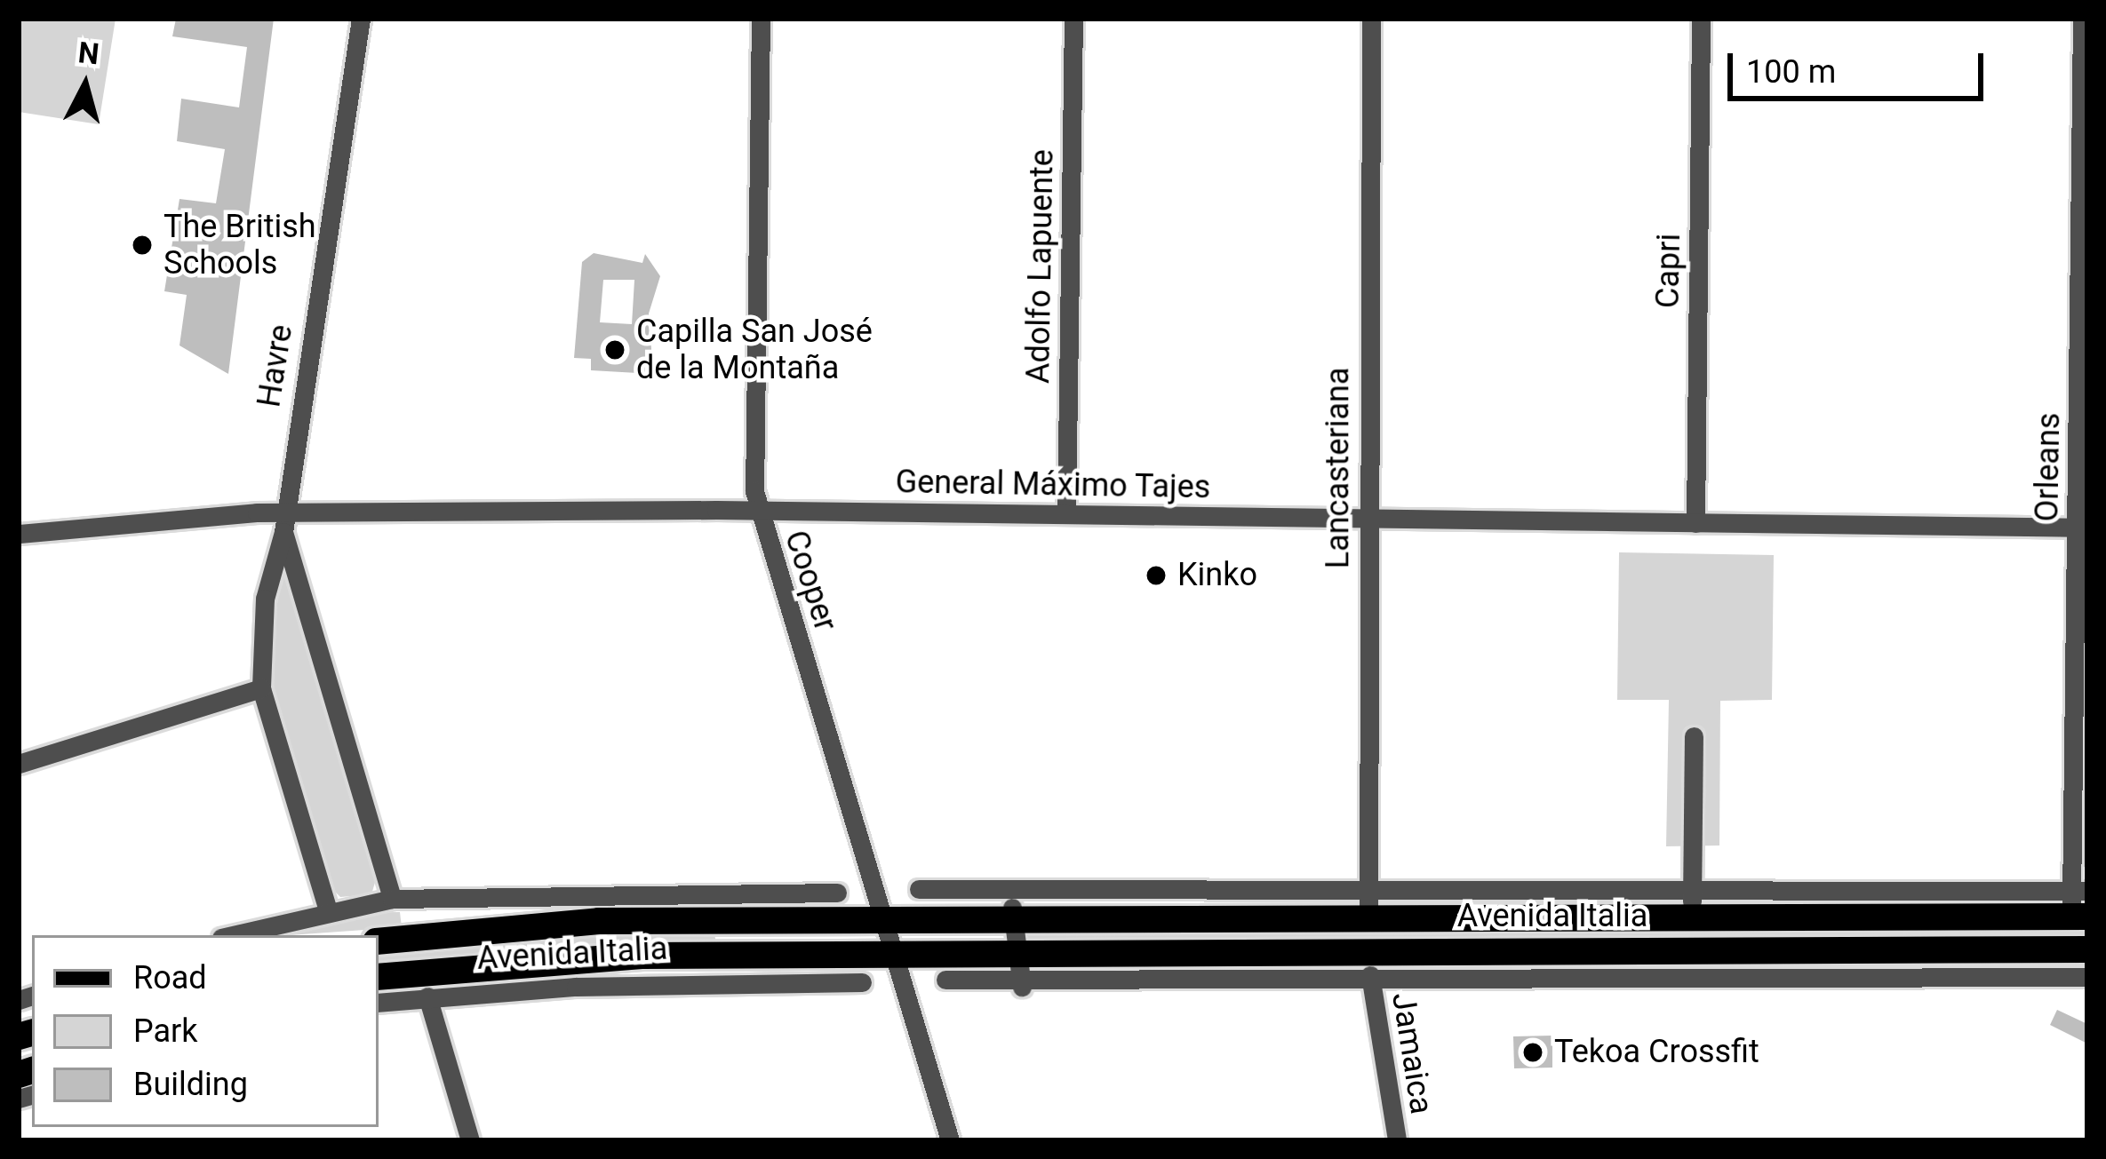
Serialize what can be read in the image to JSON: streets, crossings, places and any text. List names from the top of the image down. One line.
{"streets":{"main road":["Avenida Italia"],"street":["Adolfo Lapuente","Capri","Havre","Orleans","Lancasteriana","General Máximo Tajes","Cooper","Jamaica"]},"crossings":[["Adolfo Lapuente","General Máximo Tajes"],["Capri","General Máximo Tajes"],["Havre","General Máximo Tajes"],["Havre","Avenida Italia"],["Orleans","General Máximo Tajes"],["Orleans","Avenida Italia"],["Lancasteriana","General Máximo Tajes"],["Lancasteriana","Avenida Italia"],["General Máximo Tajes","Cooper"],["Cooper","Avenida Italia"],["Avenida Italia","Jamaica"]],"places":["The British Schools","Capilla San José de la Montaña","Kinko","Tekoa Crossfit"],"legend":["Road","Park","Building"],"scale_bar":"100 m","north":"top"}
